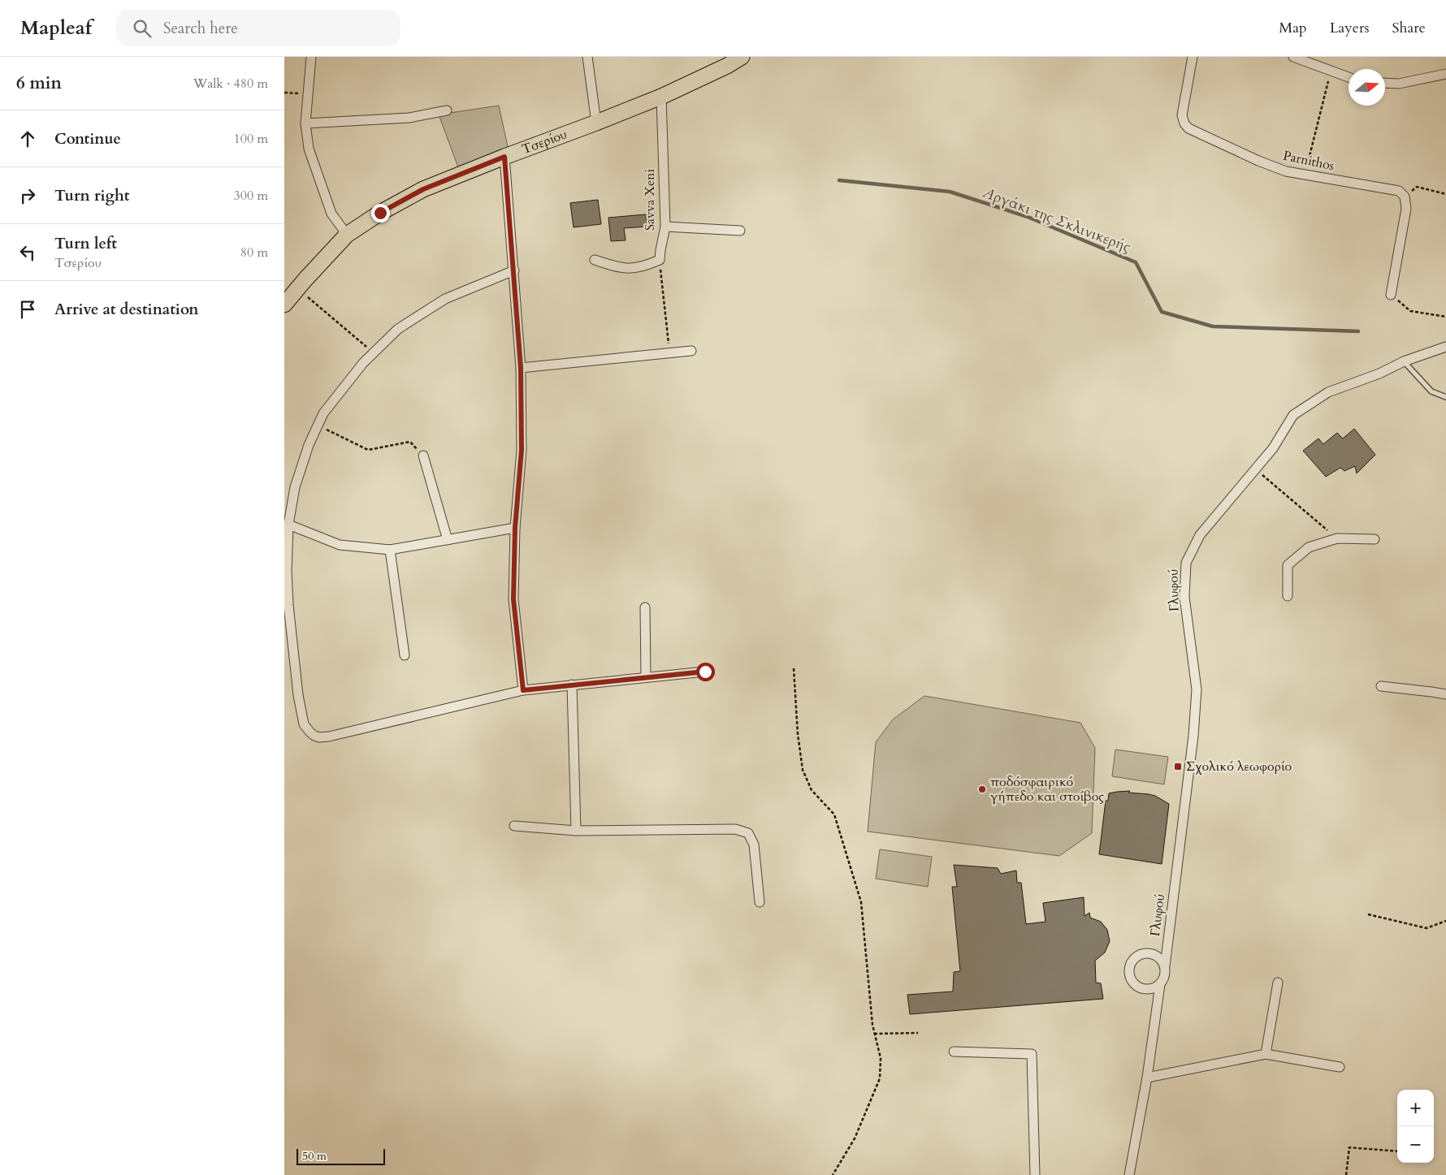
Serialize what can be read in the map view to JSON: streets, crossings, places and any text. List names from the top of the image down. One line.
{"streets":{"main road":["Τσερίου"],"street":["Parnithos","Savva Xeni","Γλυφού"]},"crossings":[["Τσερίου","Savva Xeni"]],"water":["Αργάκι της Σκλινικερής"],"places":{"transit":["Σχολικό λεωφορίο"],"other":["ποδόσφαιρικό γήπεδο και στοίβος"]},"scale_bar":"50 m","north":"right","page":{"header":"Mapleaf","search":"Search here","nav":["Map","Layers","Share"],"heading":["6 min","Walk · 480 m"],"list":[["Continue","100 m"],["Turn right","300 m"],["Turn left","Τσερίου","80 m"],"Arrive at destination"],"map_buttons":["+","−"],"scale":"50 m"}}
